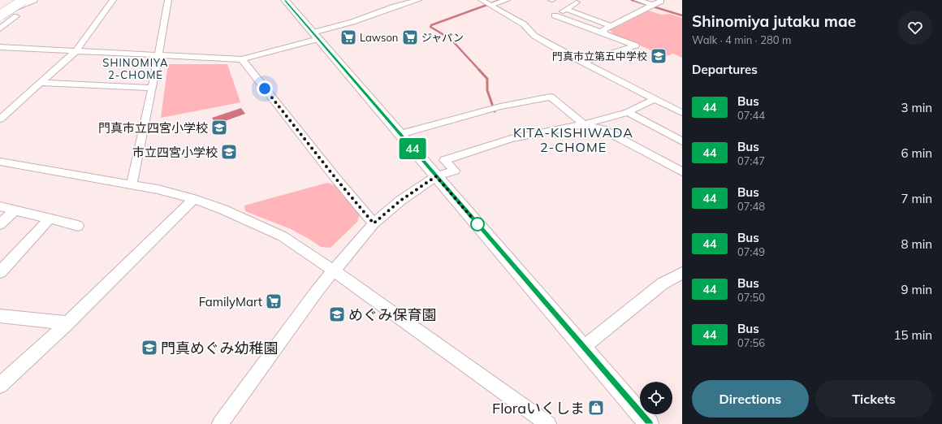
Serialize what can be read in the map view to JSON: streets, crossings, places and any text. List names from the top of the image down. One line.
{"districts":["SHINOMIYA 2-CHOME","KITA-KISHIWADA 2-CHOME"],"places":{"supermarket":["Lawson","ジャパン","FamilyMart"],"school or university":["門真市立第五中学校","門真市立四宮小学校","市立四宮小学校","めぐみ保育園","門真めぐみ幼稚園"],"shop":["Floraいくしま"]},"lines":["bus line 44"],"page":{"on_map":"44","heading":[["Shinomiya jutaku mae","Walk · 4 min · 280 m"],"Departures"],"list":[{"mark":"44","name":"Bus","note":"07:44","value":"3 min"},{"mark":"44","name":"Bus","note":"07:47","value":"6 min"},{"mark":"44","name":"Bus","note":"07:48","value":"7 min"},{"mark":"44","name":"Bus","note":"07:49","value":"8 min"},{"mark":"44","name":"Bus","note":"07:50","value":"9 min"},{"mark":"44","name":"Bus","note":"07:56","value":"15 min"}],"buttons":["Directions","Tickets"]}}
